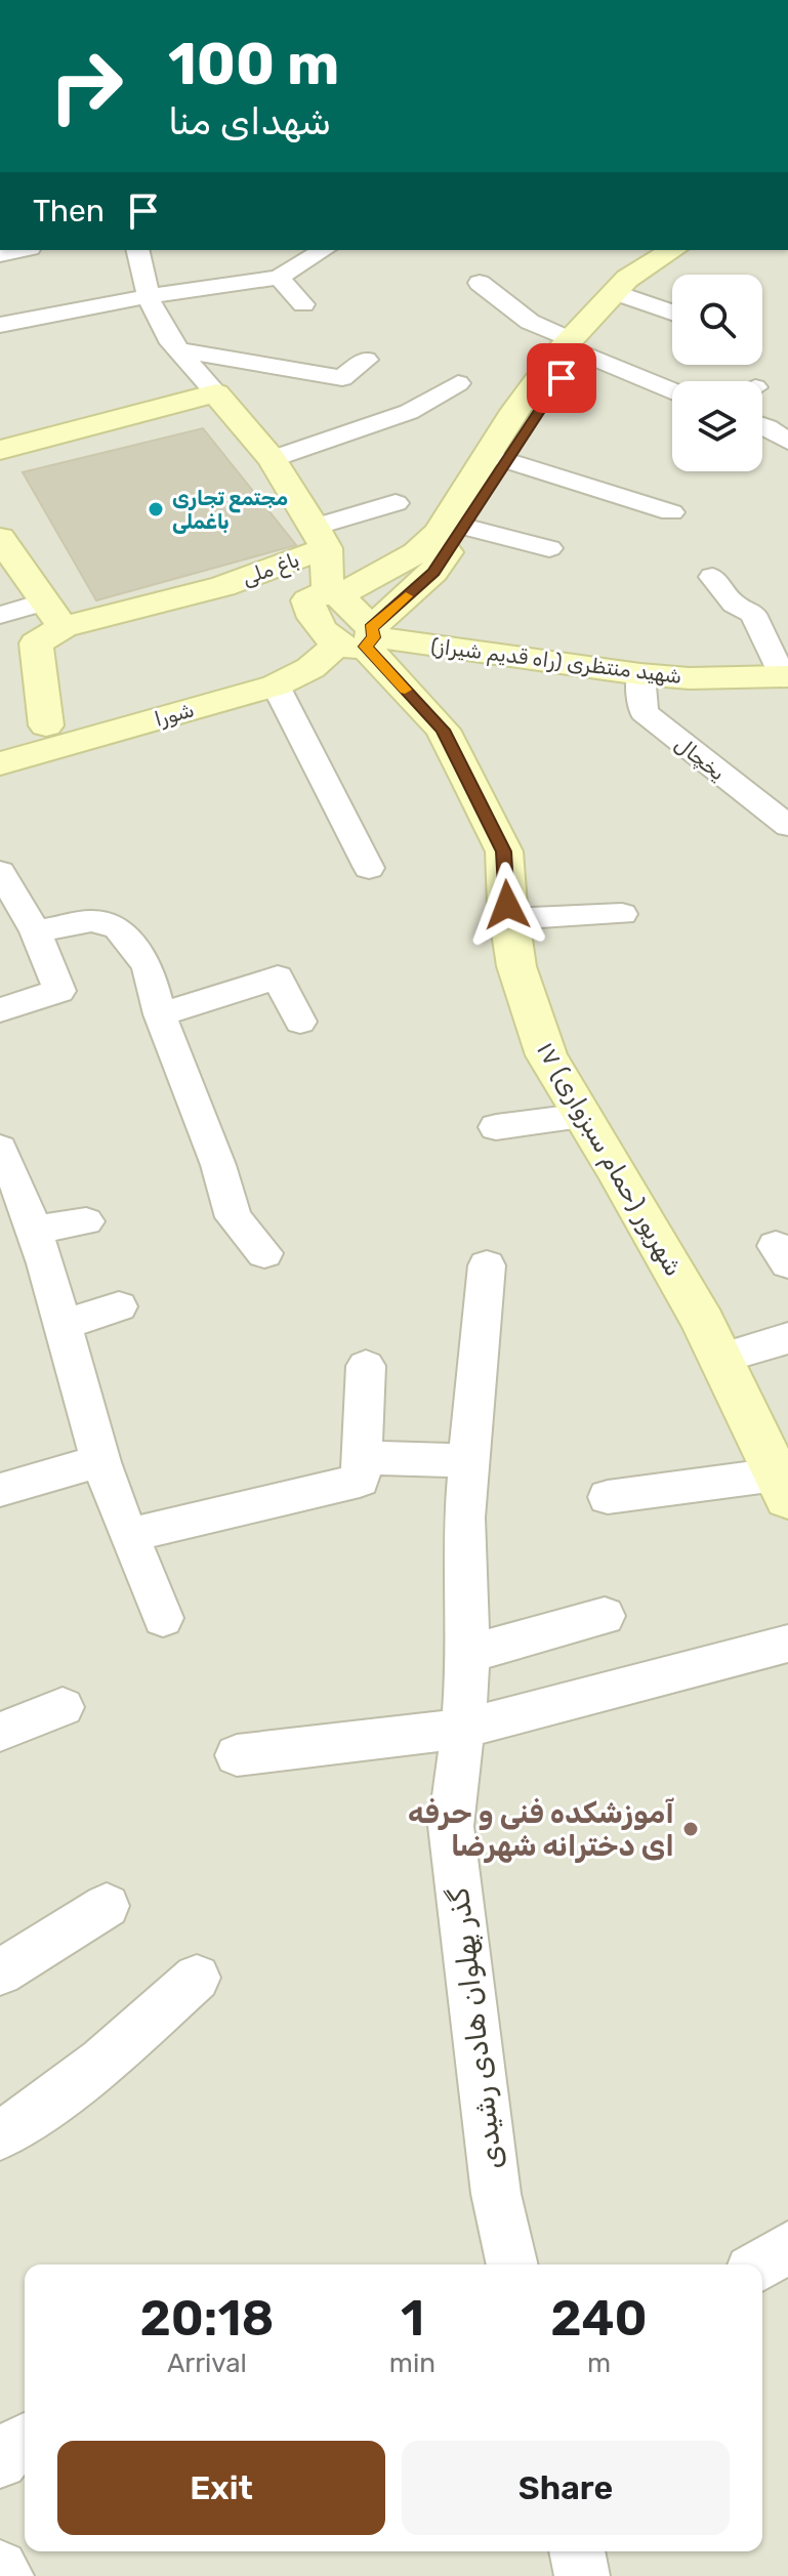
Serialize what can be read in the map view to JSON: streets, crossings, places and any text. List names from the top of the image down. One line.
{"streets":{"street":["باغ ملی","شهید منتظری (راه قدیم شیراز)","شورا","یخچال","۱۷ شهریور (حمام سبزواری)","گذر پهلوان هادی رشیدی"]},"crossings":[["باغ ملی","شهید منتظری (راه قدیم شیراز)"],["شهید منتظری (راه قدیم شیراز)","شورا"],["شهید منتظری (راه قدیم شیراز)","یخچال"],["شهید منتظری (راه قدیم شیراز)","۱۷ شهریور (حمام سبزواری)"],["شورا","۱۷ شهریور (حمام سبزواری)"]],"places":["مجتمع تجاری باغملی","آموزشکده فنی و حرفه ای دخترانه شهرضا"],"page":{"turn":["100 m","شهدای منا"],"then":"Then","eta":["20:18","Arrival","1","min","240","m"],"buttons":["Exit","Share"]}}
